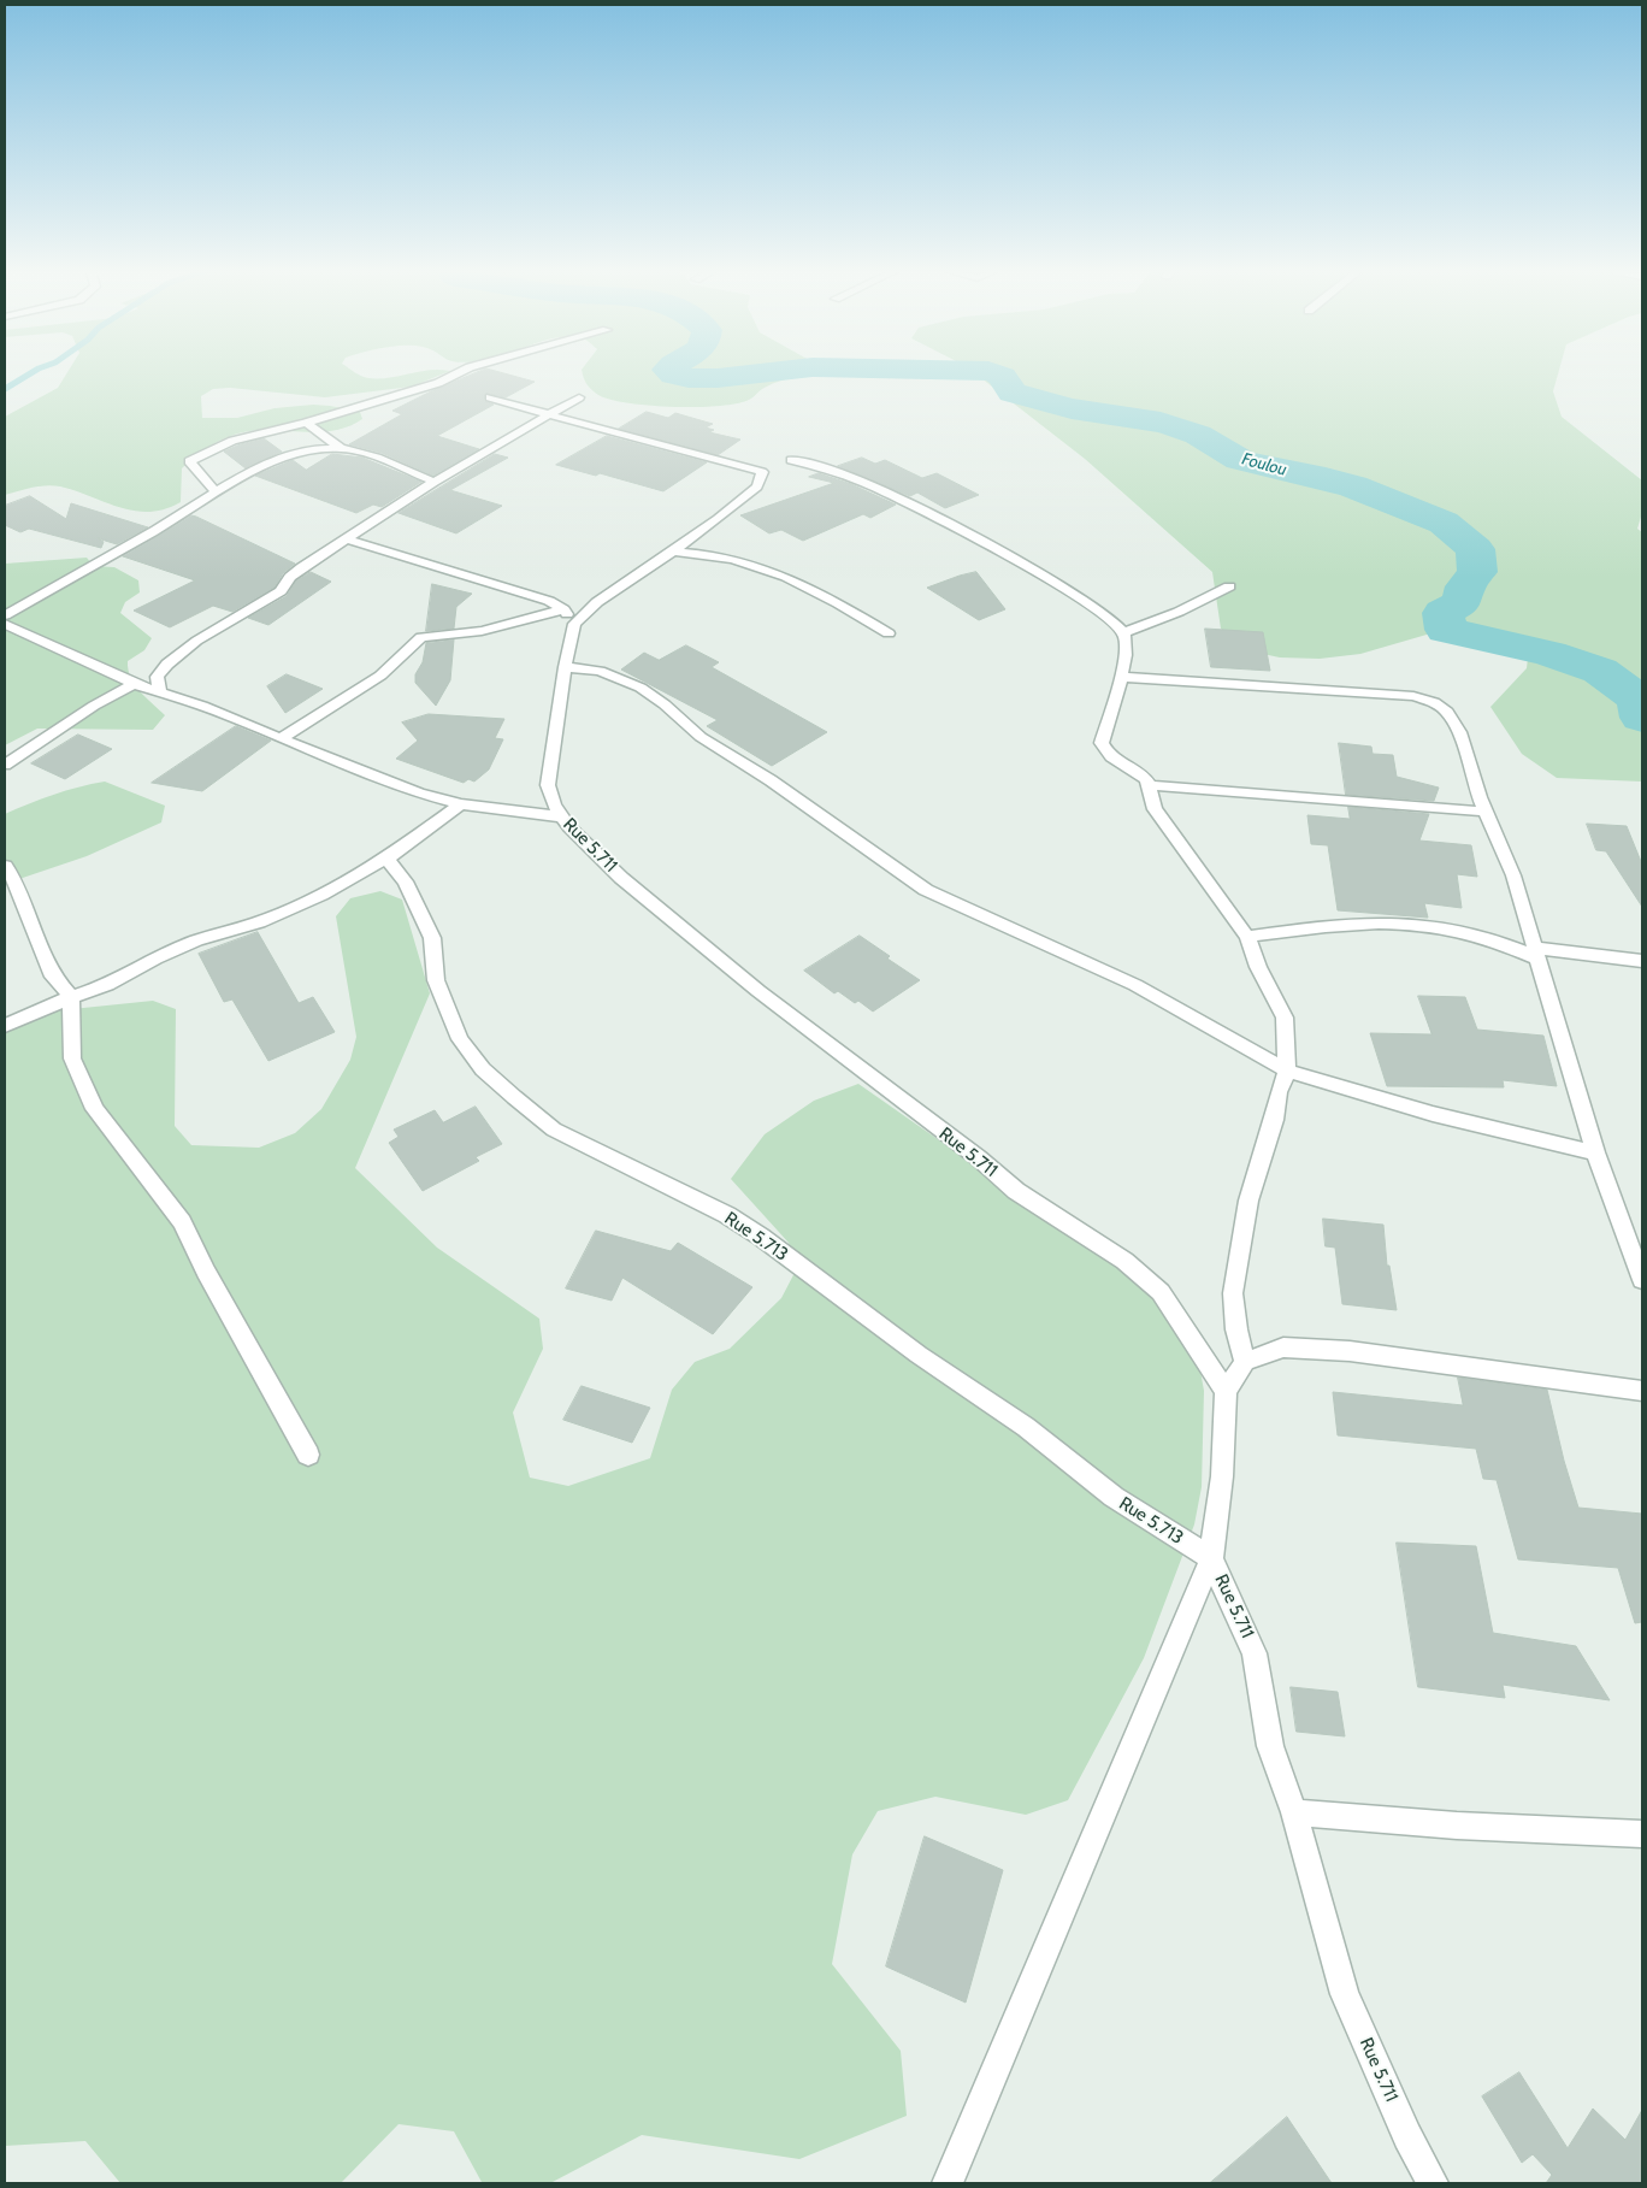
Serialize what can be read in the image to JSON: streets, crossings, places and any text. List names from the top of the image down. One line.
{"streets":{"street":["Rue 5.711","Rue 5.713"]},"crossings":[["Rue 5.711","Rue 5.713"]],"water":["Foulou"]}
